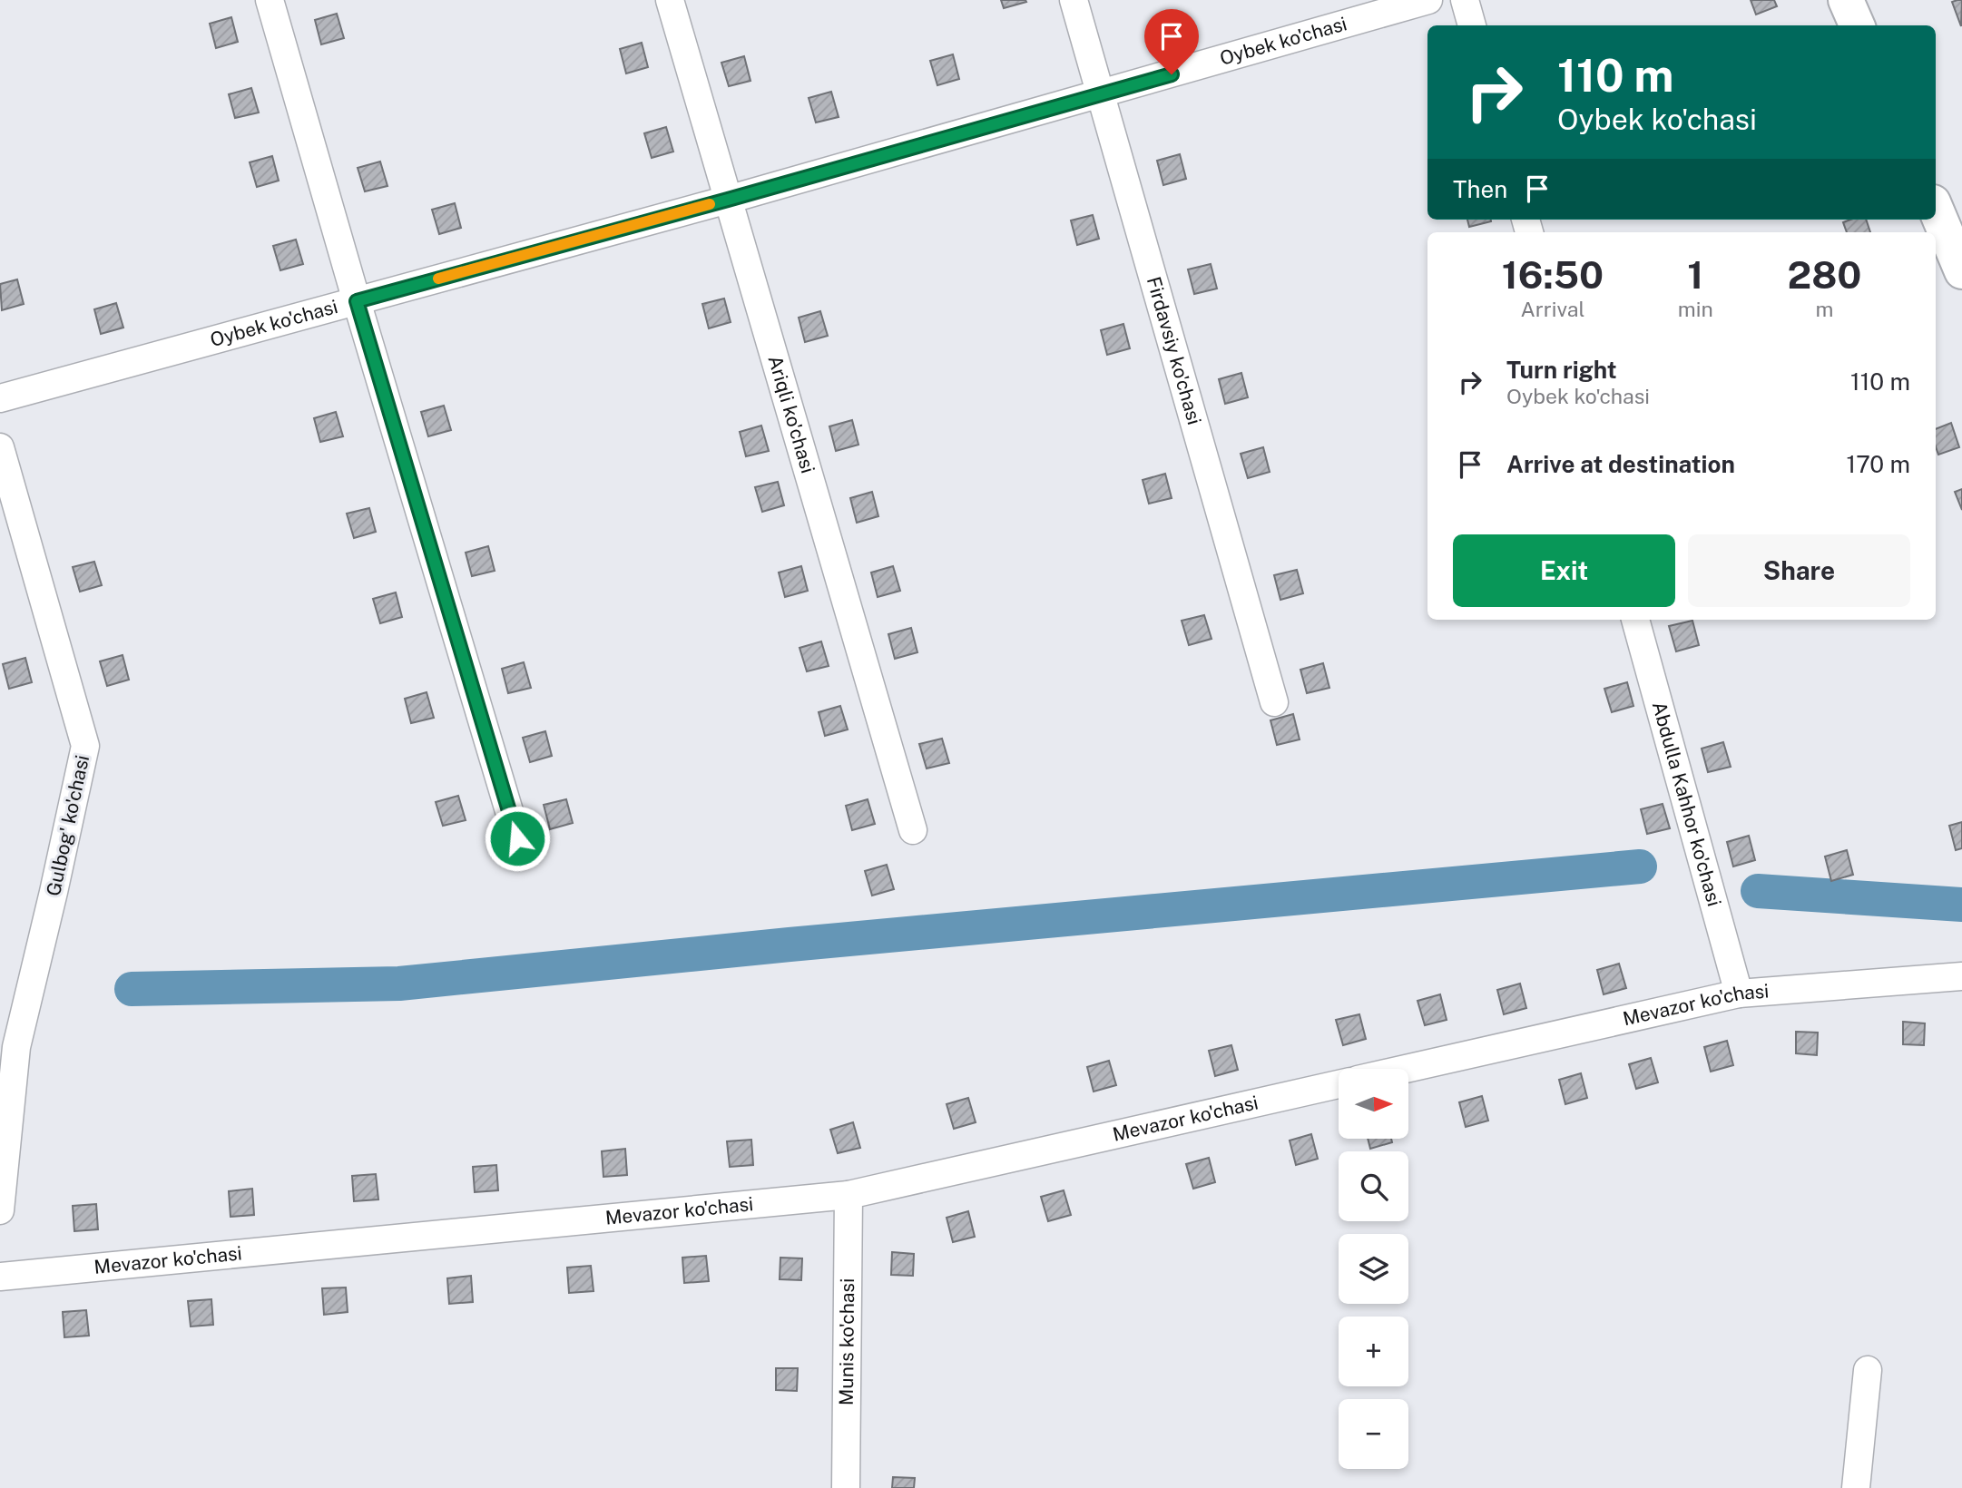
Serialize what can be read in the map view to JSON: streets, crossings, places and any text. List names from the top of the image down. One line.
{"streets":{"street":["Oybek ko'chasi","Firdavsiy ko'chasi","Ariqli ko'chasi","Abdulla Kahhor ko'chasi","Gulbog' ko'chasi","Mevazor ko'chasi","Munis ko'chasi"]},"crossings":[["Oybek ko'chasi","Firdavsiy ko'chasi"],["Oybek ko'chasi","Ariqli ko'chasi"],["Abdulla Kahhor ko'chasi","Mevazor ko'chasi"],["Mevazor ko'chasi","Munis ko'chasi"]],"north":"right","page":{"turn":["110 m","Oybek ko'chasi"],"then":"Then","eta":["16:50","Arrival","1","min","280","m"],"list":[{"name":"Turn right","note":"Oybek ko'chasi","value":"110 m"},{"name":"Arrive at destination","value":"170 m"}],"buttons":["Exit","Share"],"map_buttons":["+","−"]}}
